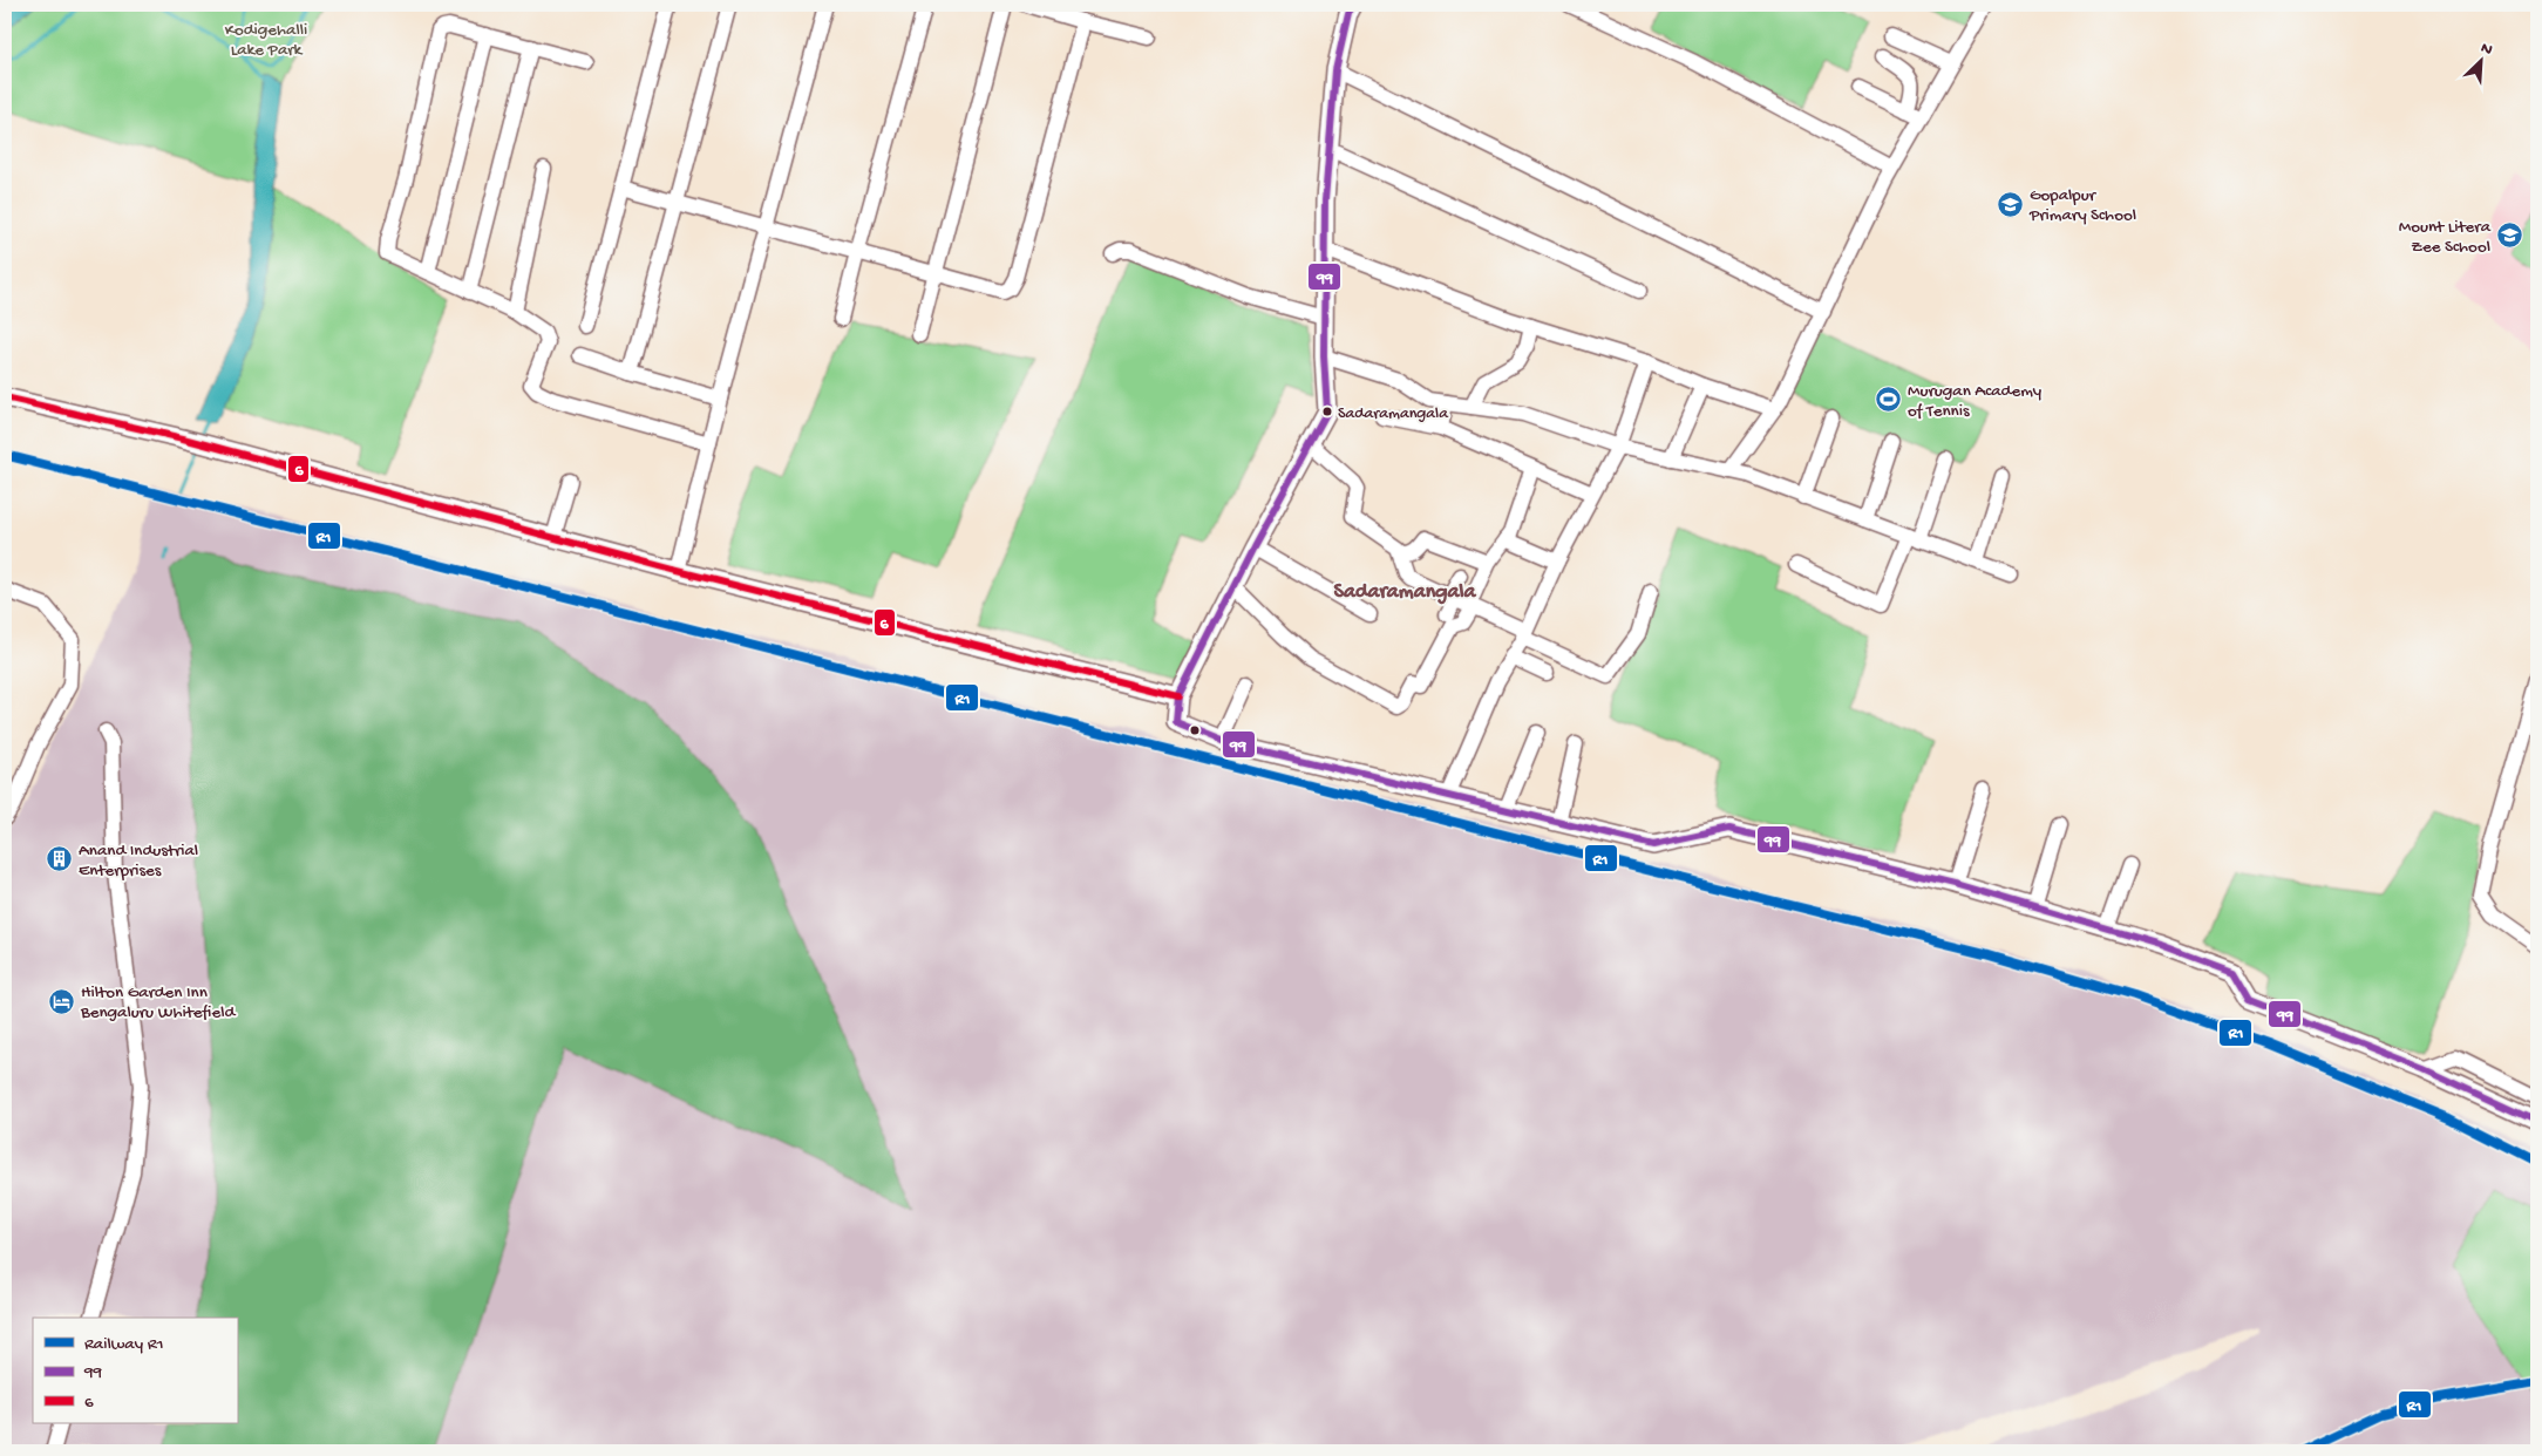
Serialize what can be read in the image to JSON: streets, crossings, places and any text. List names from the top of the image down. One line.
{"districts":["Sadaramangala"],"parks":["Kodigehalli Lake Park"],"places":{"school or university":["Gopalpur Primary School","Mount Litera Zee School"],"sports":["Murugan Academy of Tennis"],"other":["Sadaramangala"],"building":["Anand Industrial Enterprises"],"hotel":["Hilton Garden Inn Bengaluru Whitefield"]},"lines":["transit line 99","transit line 6","rail line R1"],"legend":["Railway R1","99","6"],"north":"top right"}
